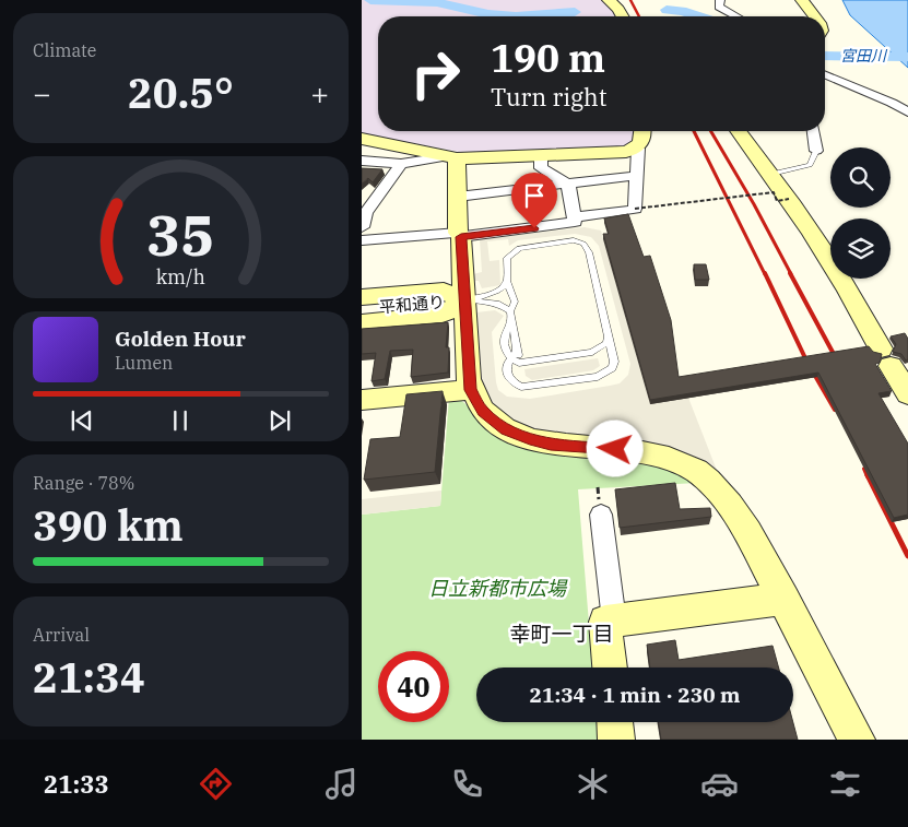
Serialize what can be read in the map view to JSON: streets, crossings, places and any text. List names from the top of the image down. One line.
{"streets":{"street":["平和通り"]},"districts":["幸町一丁目"],"water":["宮田川"],"parks":["日立新都市広場"],"page":{"tile":["Climate",["Range · 78%","390 km"],["Arrival","21:34"]],"turn":["190 m","Turn right"],"heat":["−","20.5°","+"],"song":["Golden Hour","Lumen"],"limit":"40","trip":"21:34 · 1 min · 230 m","tabs":"21:33","gauge":["35","km/h"]}}
